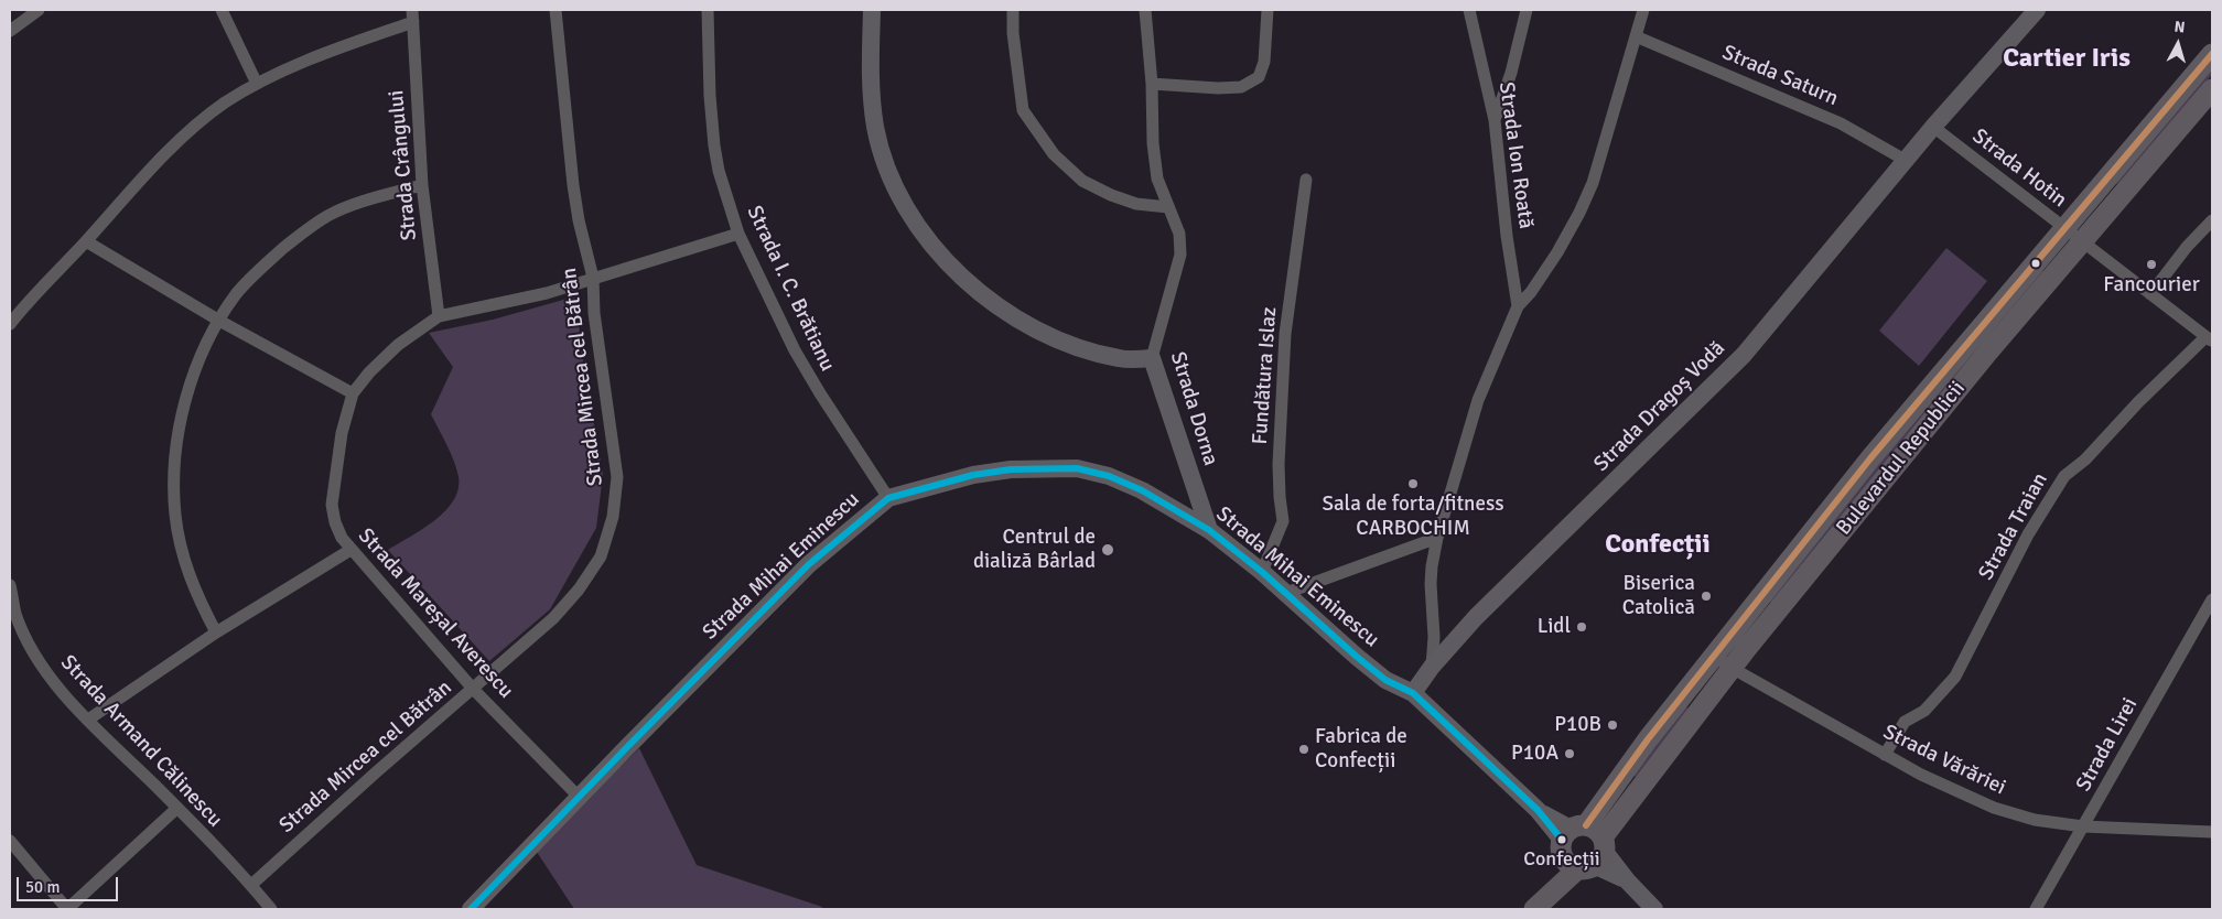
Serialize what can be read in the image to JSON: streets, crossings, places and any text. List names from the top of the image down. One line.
{"streets":{"main road":["Strada Dragoș Vodă","Strada Dorna","Bulevardul Republicii","Strada Mihai Eminescu"],"street":["Strada Saturn","Strada Ion Roată","Strada Crângului","Strada Hotin","Strada I. C. Brătianu","Fundătura Islaz","Strada Mircea cel Bătrân","Strada Traian","Strada Mareșal Averescu","Strada Armand Călinescu","Strada Lirei","Strada Vărăriei"]},"crossings":[["Strada Saturn","Strada Dragoș Vodă"],["Strada Crângului","Strada Mareșal Averescu"],["Strada Hotin","Strada Dragoș Vodă"],["Strada Hotin","Bulevardul Republicii"],["Strada Hotin","Strada Traian"],["Strada I. C. Brătianu","Strada Mihai Eminescu"],["Strada I. C. Brătianu","Strada Mareșal Averescu"],["Fundătura Islaz","Strada Mihai Eminescu"],["Strada Mircea cel Bătrân","Strada Mareșal Averescu"],["Strada Mircea cel Bătrân","Strada Armand Călinescu"],["Strada Dragoș Vodă","Strada Mihai Eminescu"],["Strada Dorna","Strada Mihai Eminescu"],["Bulevardul Republicii","Strada Vărăriei"],["Strada Traian","Strada Vărăriei"],["Strada Mihai Eminescu","Strada Mareșal Averescu"],["Strada Lirei","Strada Vărăriei"]],"districts":["Cartier Iris","Confecții"],"places":["Fancourier","Sala de forta/fitness CARBOCHIM","Centrul de dializă Bârlad","Biserica Catolică","Lidl","P10B","Fabrica de Confecții","P10A","Confecții"],"scale_bar":"50 m","north":"top"}
